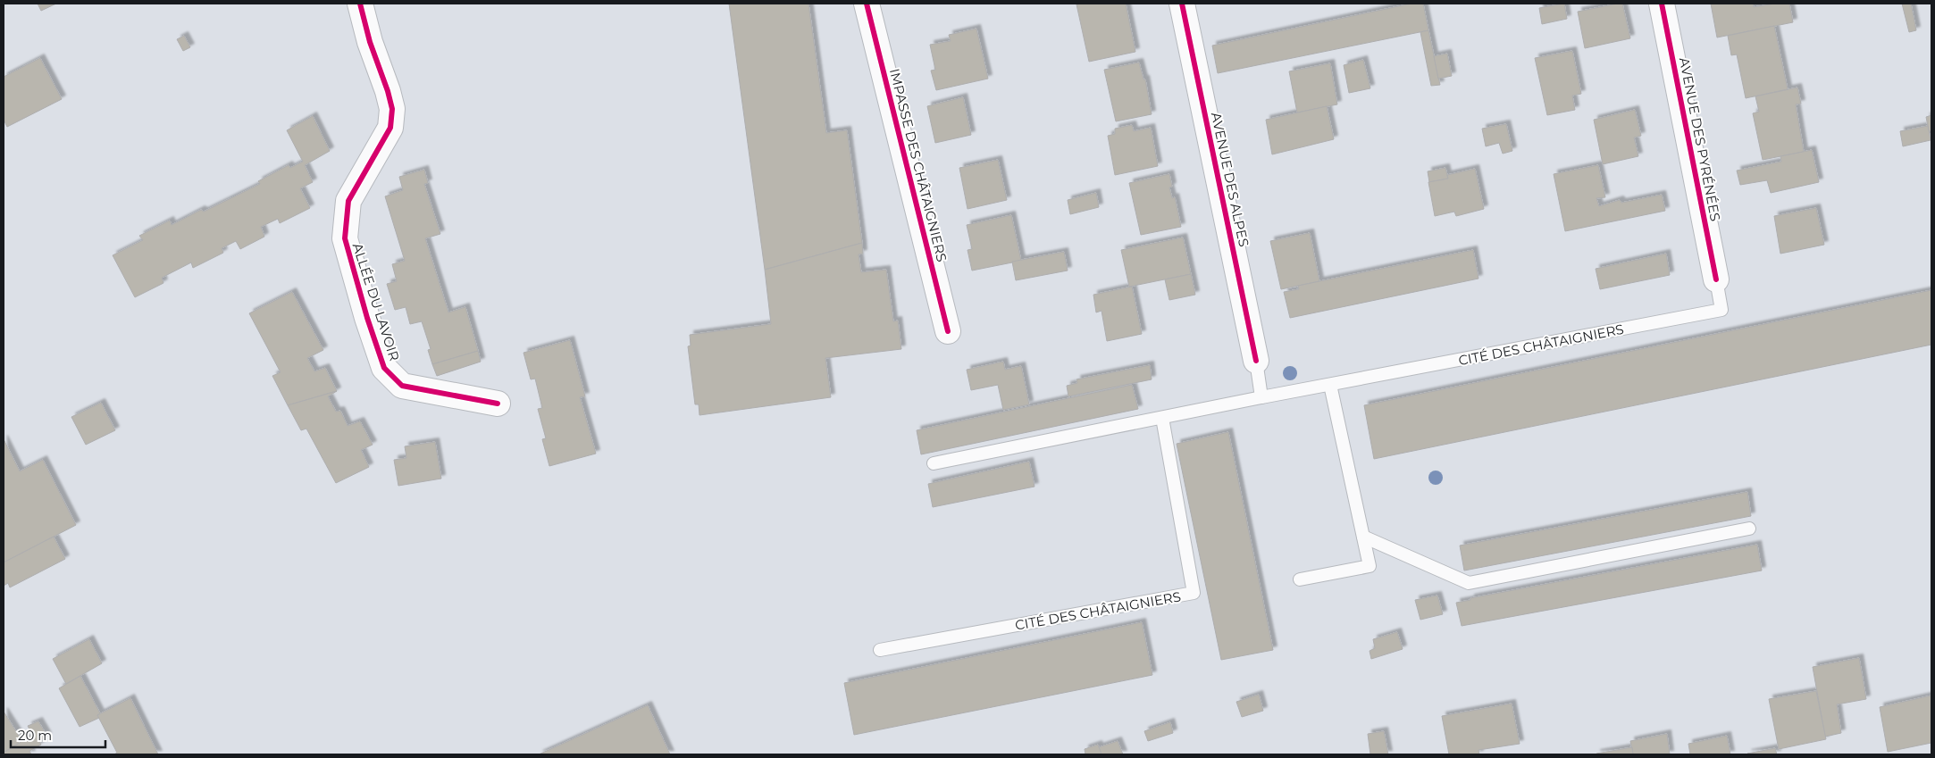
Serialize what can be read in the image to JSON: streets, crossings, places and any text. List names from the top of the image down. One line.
{"streets":{"street":["AVENUE DES PYRÉNÉES","IMPASSE DES CHÂTAIGNIERS","AVENUE DES ALPES","ALLÉE DU LAVOIR"],"lane":["CITÉ DES CHÂTAIGNIERS"]},"crossings":[["AVENUE DES PYRÉNÉES","CITÉ DES CHÂTAIGNIERS"]],"scale_bar":"20 m"}
